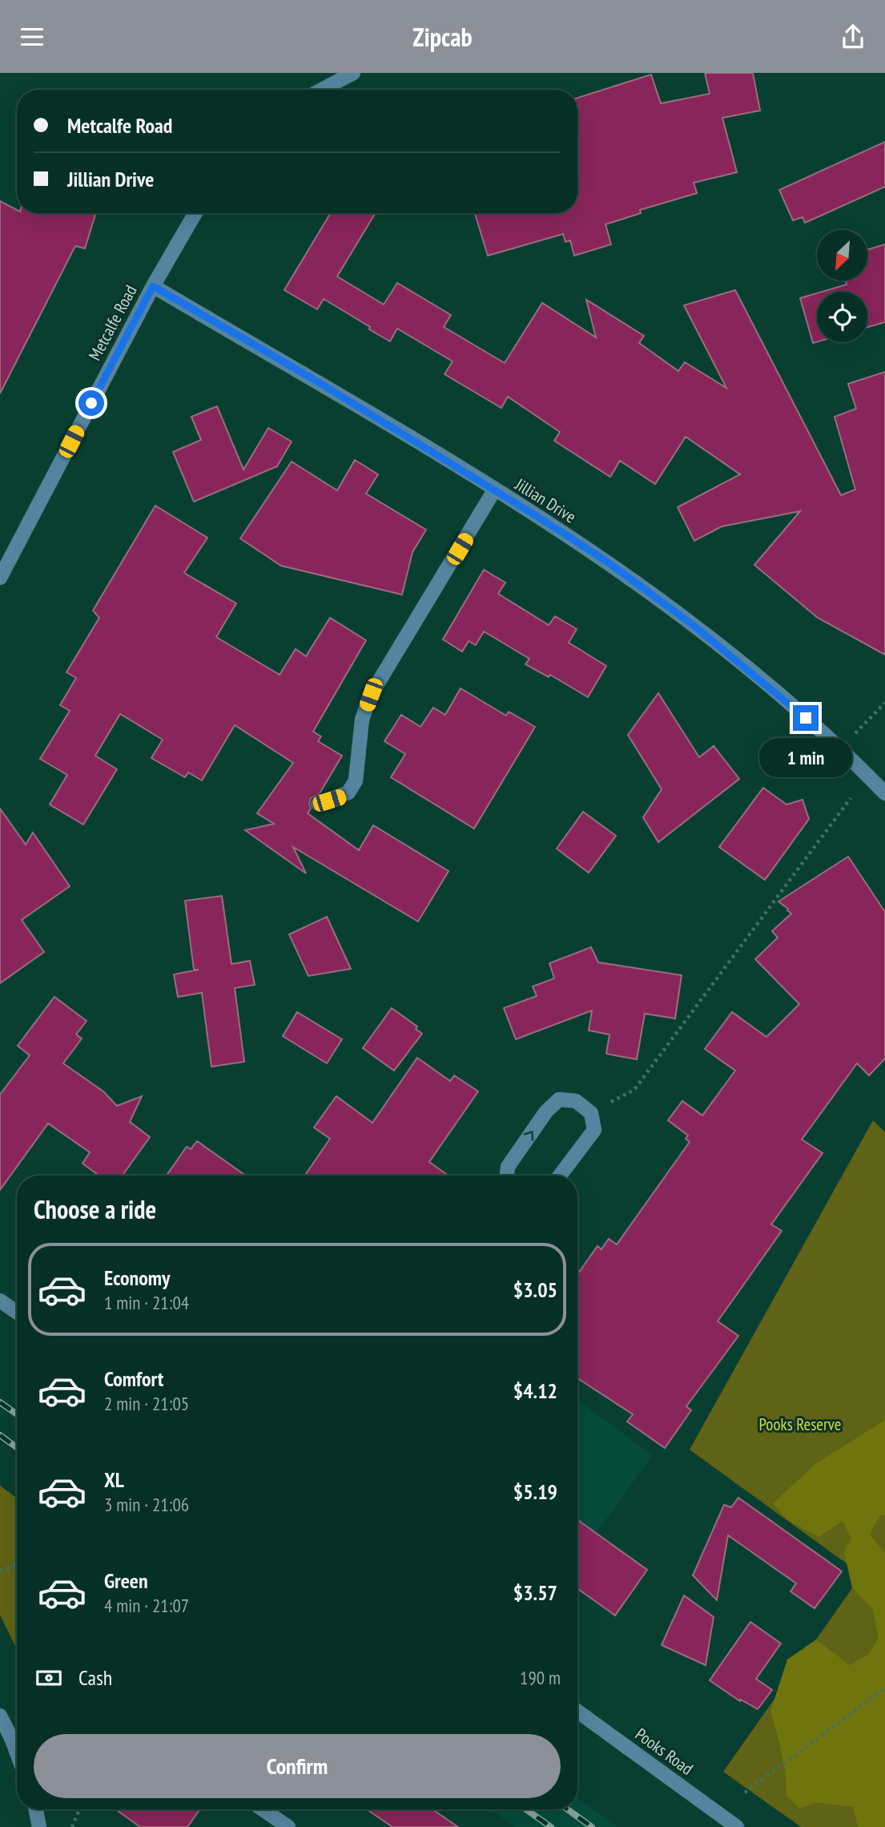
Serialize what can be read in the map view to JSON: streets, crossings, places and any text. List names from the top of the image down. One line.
{"streets":{"street":["Metcalfe Road","Jillian Drive","Pooks Road"]},"crossings":[["Metcalfe Road","Jillian Drive"]],"parks":["Pooks Reserve"],"north":"bottom left","page":{"header":"Zipcab","banner":["Metcalfe Road","Jillian Drive"],"bubble":"1 min","heading":"Choose a ride","list":[{"name":"Economy","note":"1 min · 21:04","value":"$3.05"},{"name":"Comfort","note":"2 min · 21:05","value":"$4.12"},{"name":"XL","note":"3 min · 21:06","value":"$5.19"},{"name":"Green","note":"4 min · 21:07","value":"$3.57"}],"pay":["Cash","190 m"],"buttons":"Confirm"}}
